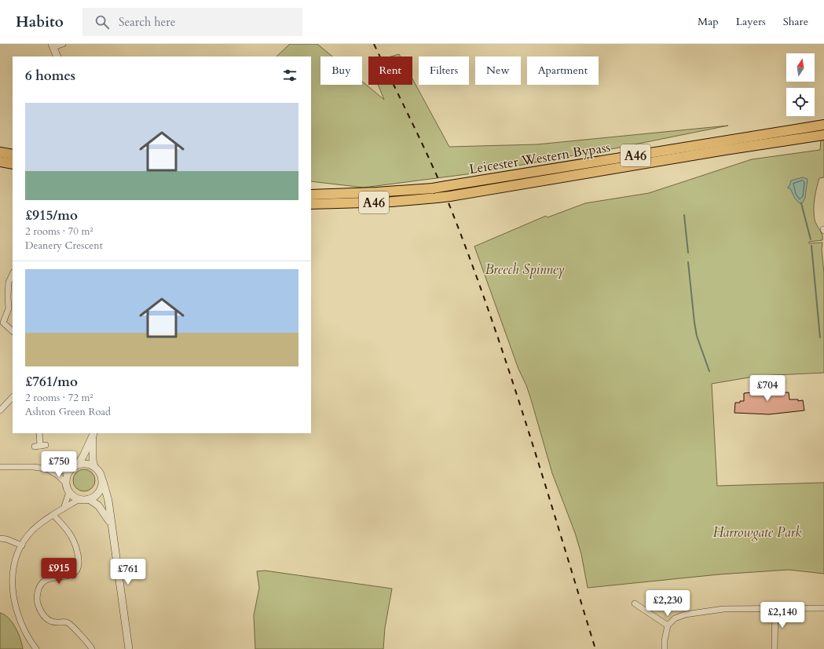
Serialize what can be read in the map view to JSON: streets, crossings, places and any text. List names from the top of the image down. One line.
{"streets":{"highway":["A46","Leicester Western Bypass"]},"parks":["Breech Spinney","Harrowgate Park"],"north":"top","page":{"header":"Habito","search":"Search here","nav":["Map","Layers","Share"],"chip":["Buy","Rent","Filters","New","Apartment"],"heading":"6 homes","list":[{"name":"£915/mo","note":"2 rooms · 70 m² · Deanery Crescent"},{"name":"£761/mo","note":"2 rooms · 72 m² · Ashton Green Road"}],"price":["£704","£750","£915","£761","£2,230","£2,140"]}}
